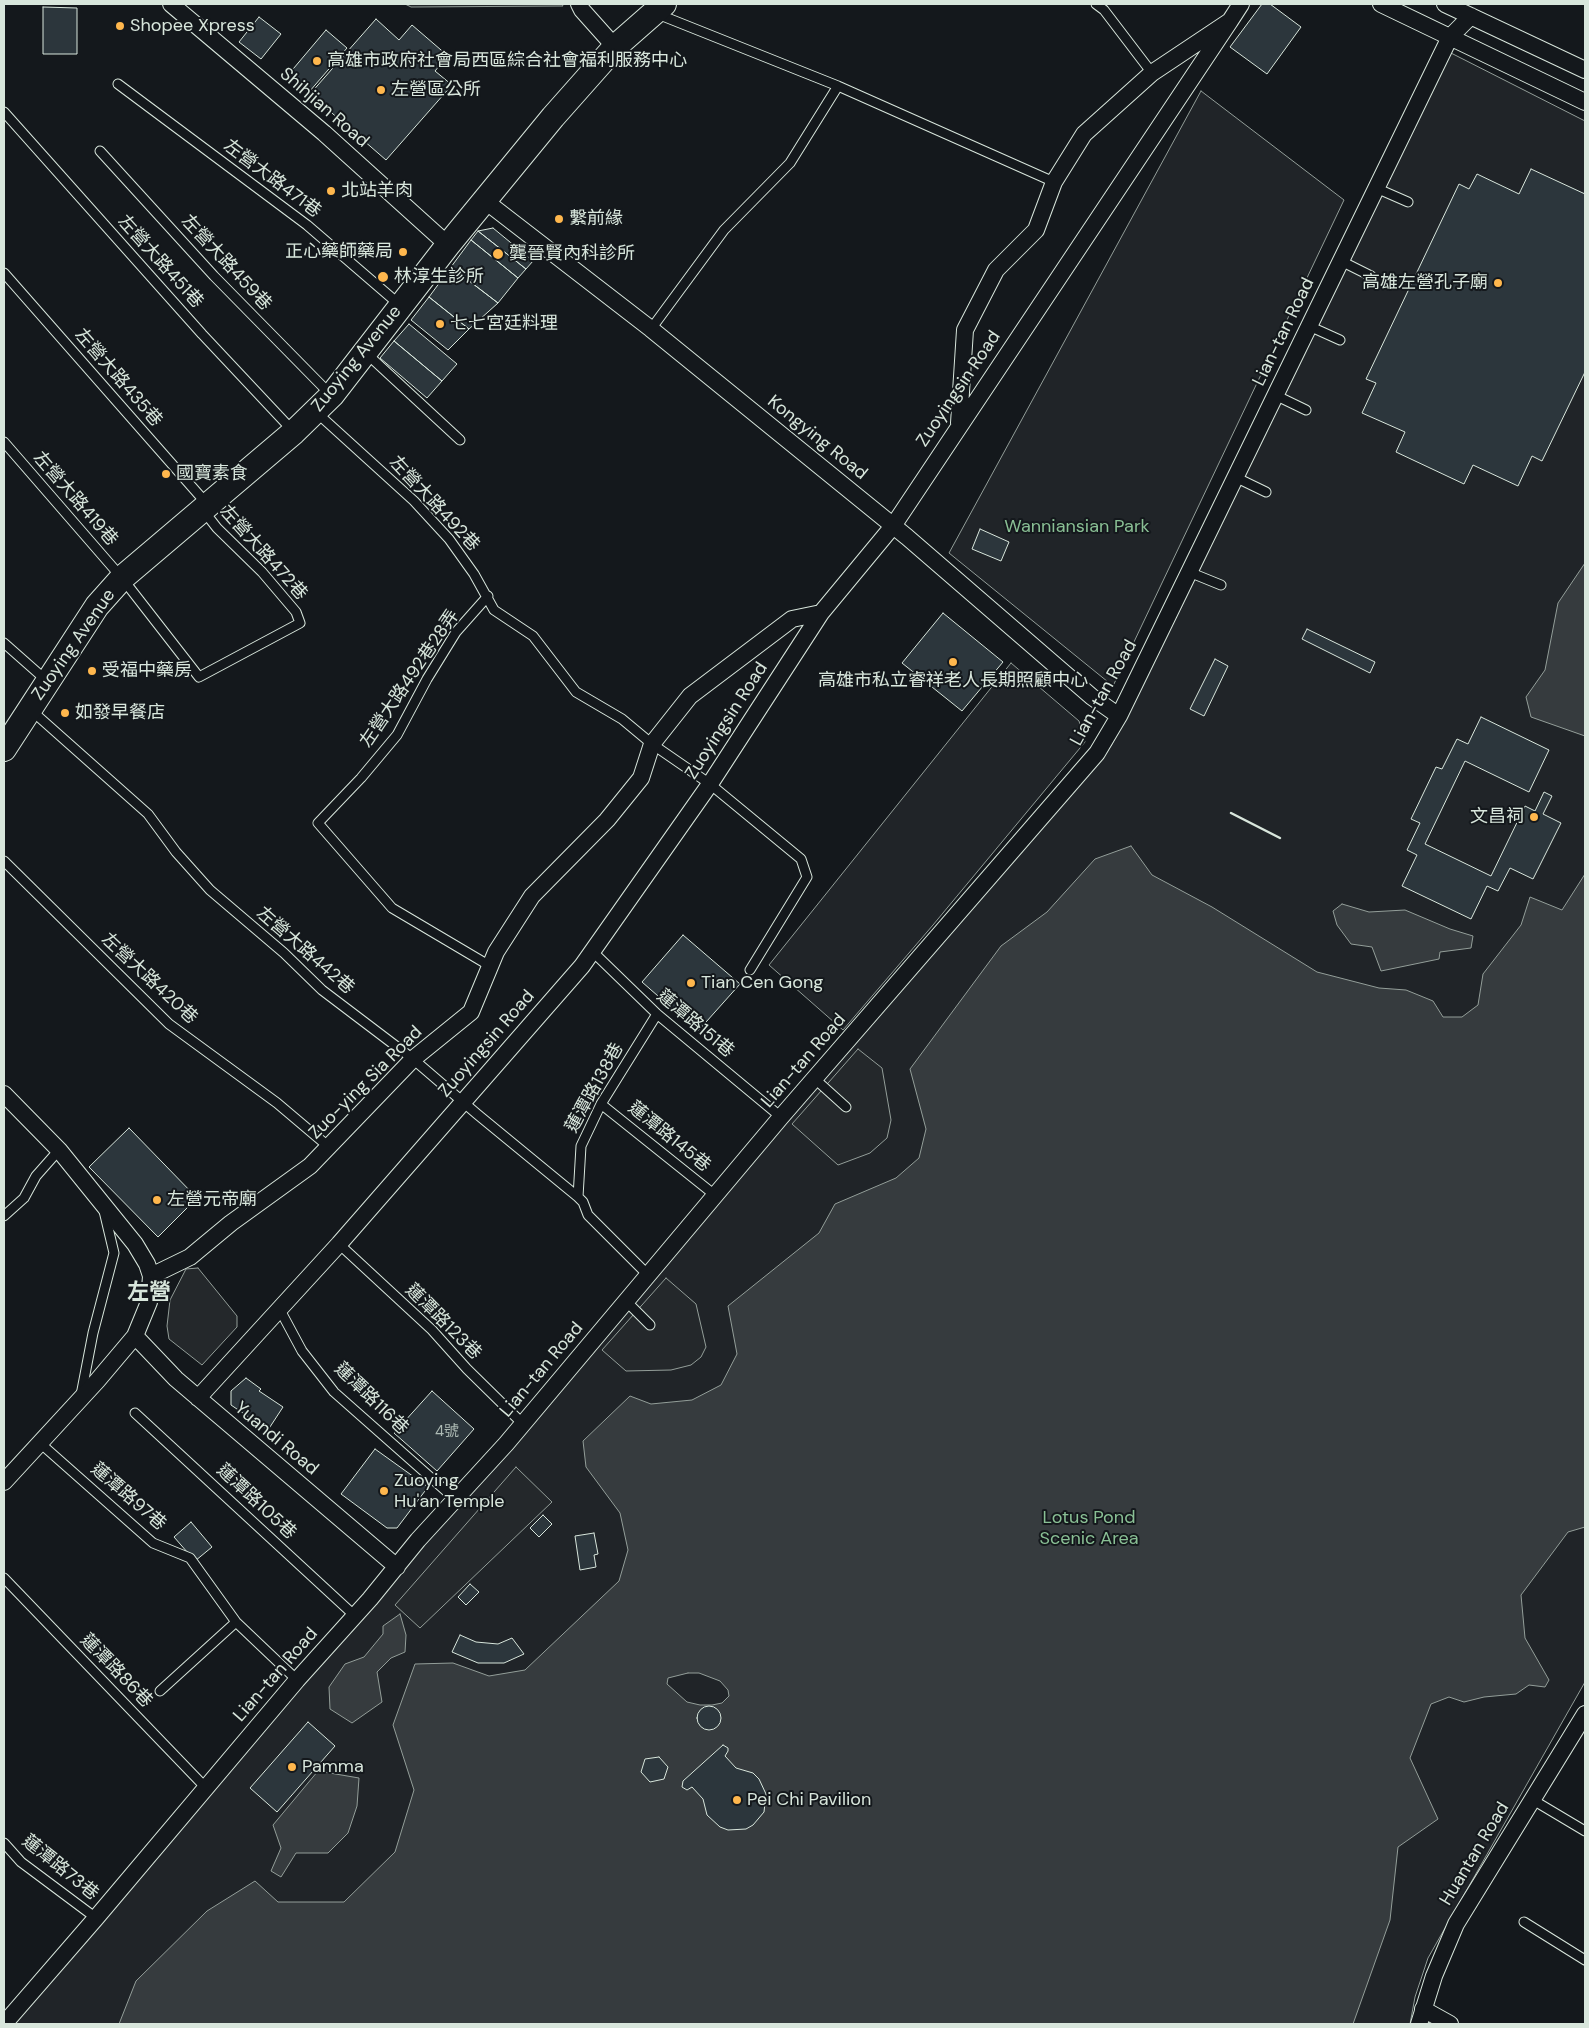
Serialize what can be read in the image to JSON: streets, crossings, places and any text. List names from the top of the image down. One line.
{"streets":{"street":["Shihjian Road","Lian-tan Road","Zuoying Avenue","Zuoyingsin Road","Kongying Road","Zuo-ying Sia Road","Yuandi Road","Huantan Road"],"lane":["左營大路471巷","左營大路451巷","左營大路459巷","左營大路435巷","左營大路419巷","左營大路492巷","左營大路472巷","左營大路492巷28弄","左營大路442巷","左營大路420巷","蓮潭路151巷","蓮潭路138巷","蓮潭路145巷","蓮潭路123巷","蓮潭路116巷","蓮潭路97巷","蓮潭路105巷","蓮潭路86巷","蓮潭路73巷"]},"crossings":[["Shihjian Road","Zuoying Avenue"],["左營大路471巷","Zuoying Avenue"],["左營大路451巷","Zuoying Avenue"],["左營大路459巷","Zuoying Avenue"],["左營大路459巷","左營大路492巷"],["Lian-tan Road","Kongying Road"],["Lian-tan Road","蓮潭路151巷"],["Lian-tan Road","蓮潭路145巷"],["Lian-tan Road","蓮潭路123巷"],["Lian-tan Road","蓮潭路116巷"],["Lian-tan Road","Yuandi Road"],["Lian-tan Road","蓮潭路97巷"],["Lian-tan Road","蓮潭路105巷"],["Lian-tan Road","蓮潭路86巷"],["Lian-tan Road","蓮潭路73巷"],["Zuoying Avenue","左營大路435巷"],["Zuoying Avenue","Kongying Road"],["Zuoying Avenue","左營大路419巷"],["Zuoying Avenue","左營大路492巷"],["Zuoying Avenue","左營大路472巷"],["Zuoying Avenue","左營大路442巷"],["左營大路435巷","左營大路472巷"],["Zuoyingsin Road","Kongying Road"],["Zuoyingsin Road","左營大路492巷"],["Zuoyingsin Road","左營大路442巷"],["Zuoyingsin Road","蓮潭路151巷"],["Zuoyingsin Road","Zuo-ying Sia Road"],["Zuoyingsin Road","蓮潭路123巷"],["Zuoyingsin Road","蓮潭路116巷"],["Zuoyingsin Road","Yuandi Road"],["左營大路419巷","左營大路472巷"],["左營大路492巷","左營大路492巷28弄"],["左營大路492巷","Zuo-ying Sia Road"],["左營大路492巷28弄","Zuo-ying Sia Road"],["左營大路442巷","Zuo-ying Sia Road"],["左營大路442巷","蓮潭路138巷"],["左營大路420巷","Zuo-ying Sia Road"],["蓮潭路151巷","蓮潭路138巷"],["蓮潭路138巷","蓮潭路145巷"]],"districts":["左營"],"parks":["Wanniansian Park","Lotus Pond Scenic Area"],"places":["Shopee Xpress","高雄市政府社會局西區綜合社會福利服務中心","左營區公所","北站羊肉","繫前緣","正心藥師藥局","龔晉賢內科診所","林淳生診所","高雄左營孔子廟","七七宮廷料理","國寶素食","高雄市私立睿祥老人長期照顧中心","受福中藥房","如發早餐店","文昌祠","Tian Cen Gong","左營元帝廟","Zuoying Hu'an Temple","Pamma","Pei Chi Pavilion"],"house_numbers":["4號"]}
